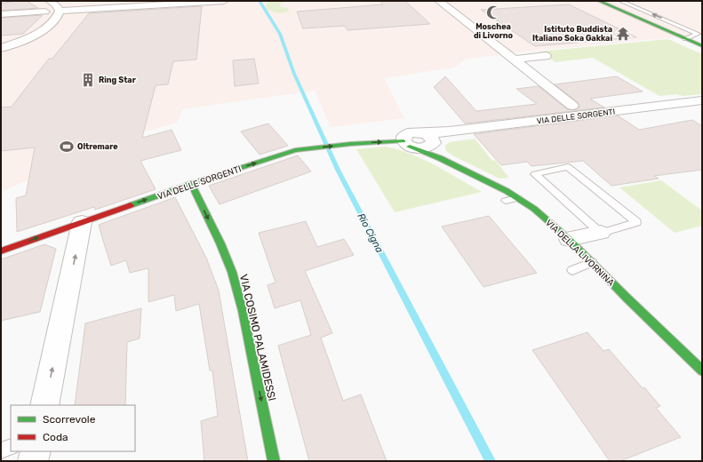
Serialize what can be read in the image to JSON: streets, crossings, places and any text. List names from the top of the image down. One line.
{"streets":{"street":["VIA DELLE SORGENTI","VIA DELLA LIVORNINA","VIA COSIMO PALAMIDESSI"]},"crossings":[["VIA DELLE SORGENTI","VIA DELLA LIVORNINA"],["VIA DELLE SORGENTI","VIA COSIMO PALAMIDESSI"]],"one_way":["VIA DELLE SORGENTI","VIA COSIMO PALAMIDESSI"],"water":["Rio Cigna"],"places":{"mosque":["Moschea di Livorno"],"temple":["Istituto Buddista Italiano Soka Gakkai"],"building":["Ring Star"],"sports":["Oltremare"]},"legend":["Scorrevole","Coda"]}
